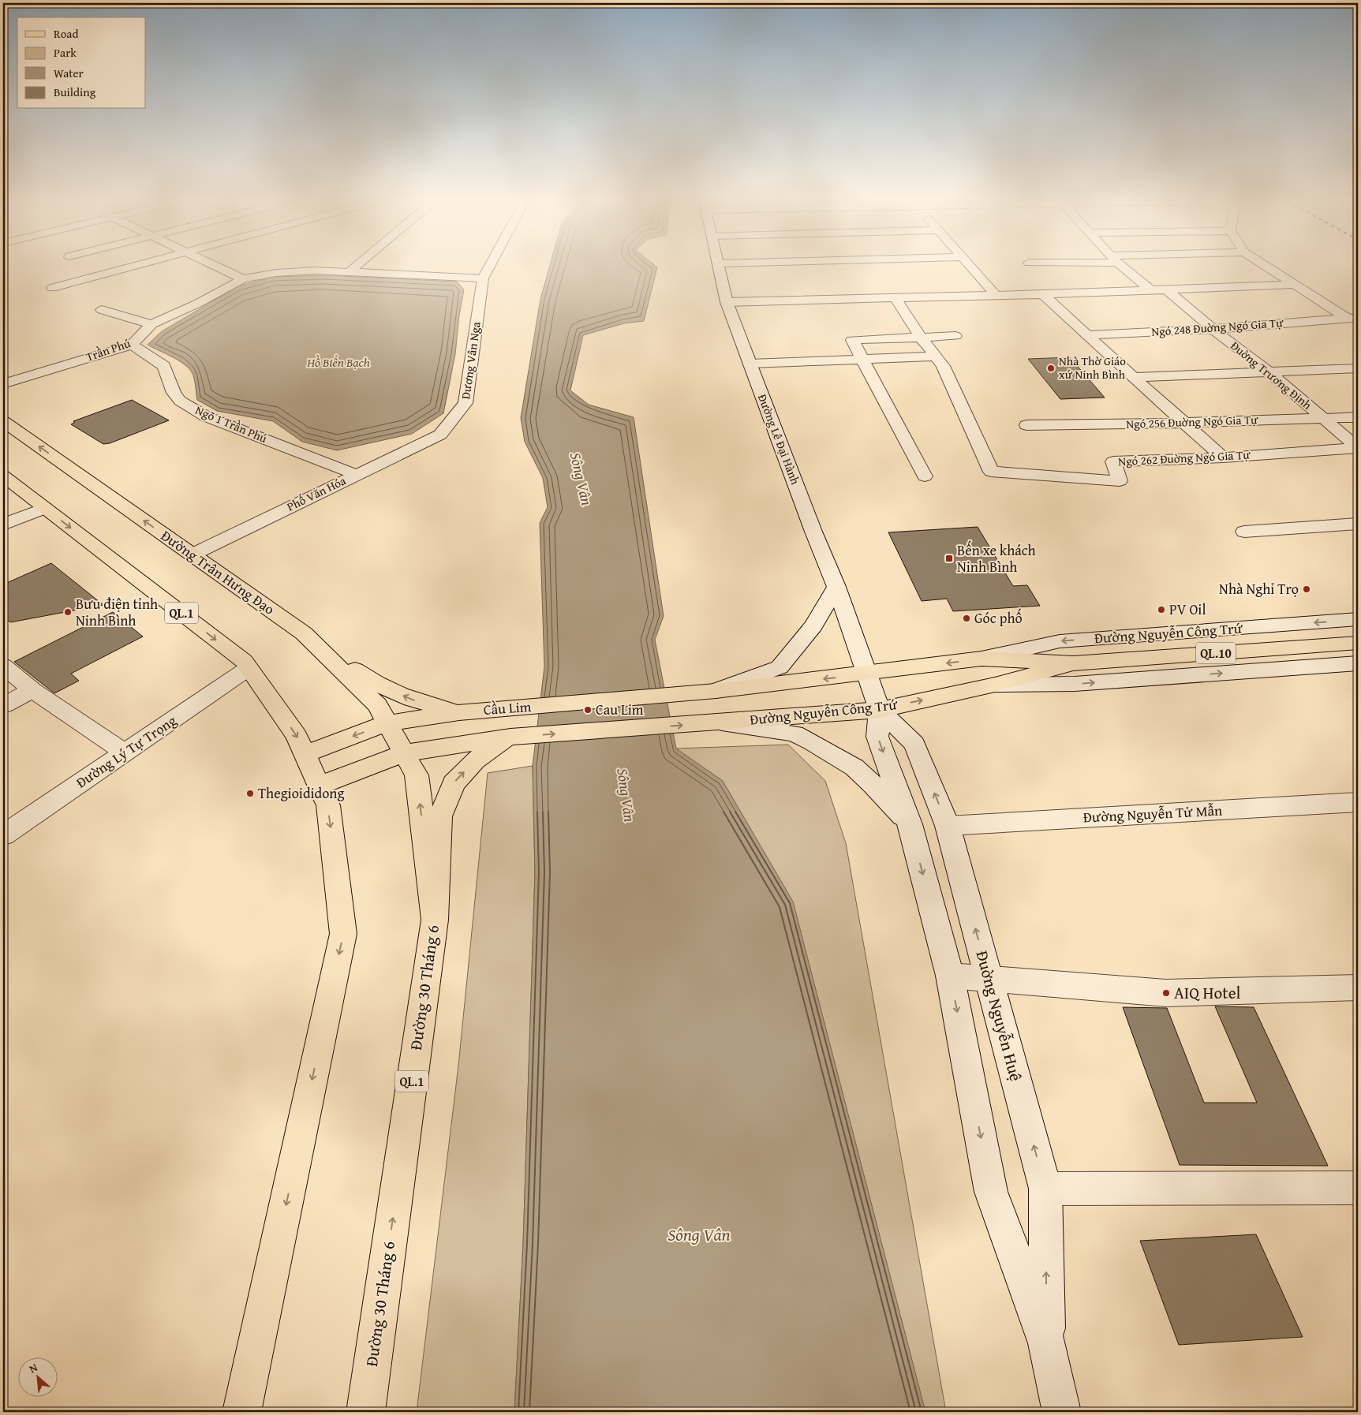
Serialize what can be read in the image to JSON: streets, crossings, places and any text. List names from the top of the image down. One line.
{"streets":{"main road":["Đường Trân Hưng Đạo","QL.1","Đường Nguyễn Công Trứ","QL.10","Cầu Lim","Đường 30 Tháng 6"],"street":["Ngó 248 Đuờng Ngó Gia Tự","Trần Phú","Dương Vân Nga","Đuờng Trương Định","Ngó 256 Đuờng Ngó Gia Tự","Ngõ 1 Trần Phú","Đường Lê Đại Hành","Ngó 262 Đuờng Ngó Gia Tự","Phố Văn Hóa","Đường Lý Tự Trọng","Đường Nguyễn Tử Mẫn","Đuờng Nguyễn Huệ"]},"crossings":[["Ngó 248 Đuờng Ngó Gia Tự","Đuờng Trương Định"],["Trần Phú","Dương Vân Nga"],["Trần Phú","Ngõ 1 Trần Phú"],["Dương Vân Nga","Phố Văn Hóa"],["Đuờng Trương Định","Ngó 256 Đuờng Ngó Gia Tự"],["Đuờng Trương Định","Ngó 262 Đuờng Ngó Gia Tự"],["Ngõ 1 Trần Phú","Phố Văn Hóa"],["Đường Lê Đại Hành","Đường Nguyễn Công Trứ"],["Đường Lê Đại Hành","Đuờng Nguyễn Huệ"],["Phố Văn Hóa","Đường Trân Hưng Đạo"],["Đường Trân Hưng Đạo","Cầu Lim"],["Đường Trân Hưng Đạo","Đường 30 Tháng 6"],["QL.1","Cầu Lim"],["QL.1","Đường Lý Tự Trọng"],["Đường Nguyễn Công Trứ","QL.10"],["Đường Nguyễn Công Trứ","Cầu Lim"],["Đường Nguyễn Công Trứ","Đuờng Nguyễn Huệ"],["Cầu Lim","Đường 30 Tháng 6"],["Đường Nguyễn Tử Mẫn","Đuờng Nguyễn Huệ"]],"water":["Hồ Biển Bạch","Sông Vân"],"places":{"other":["Nhà Thờ Giáo xứ Ninh Bình","Nhà Nghỉ Trọ","PV Oil","Bưu điện tỉnh Ninh Bình","Góc phố","Cau Lim","Thegioididong","AIQ Hotel"],"transit":["Bến xe khách Ninh Bình"]},"legend":["Road","Park","Water","Building"],"north":"top left"}
